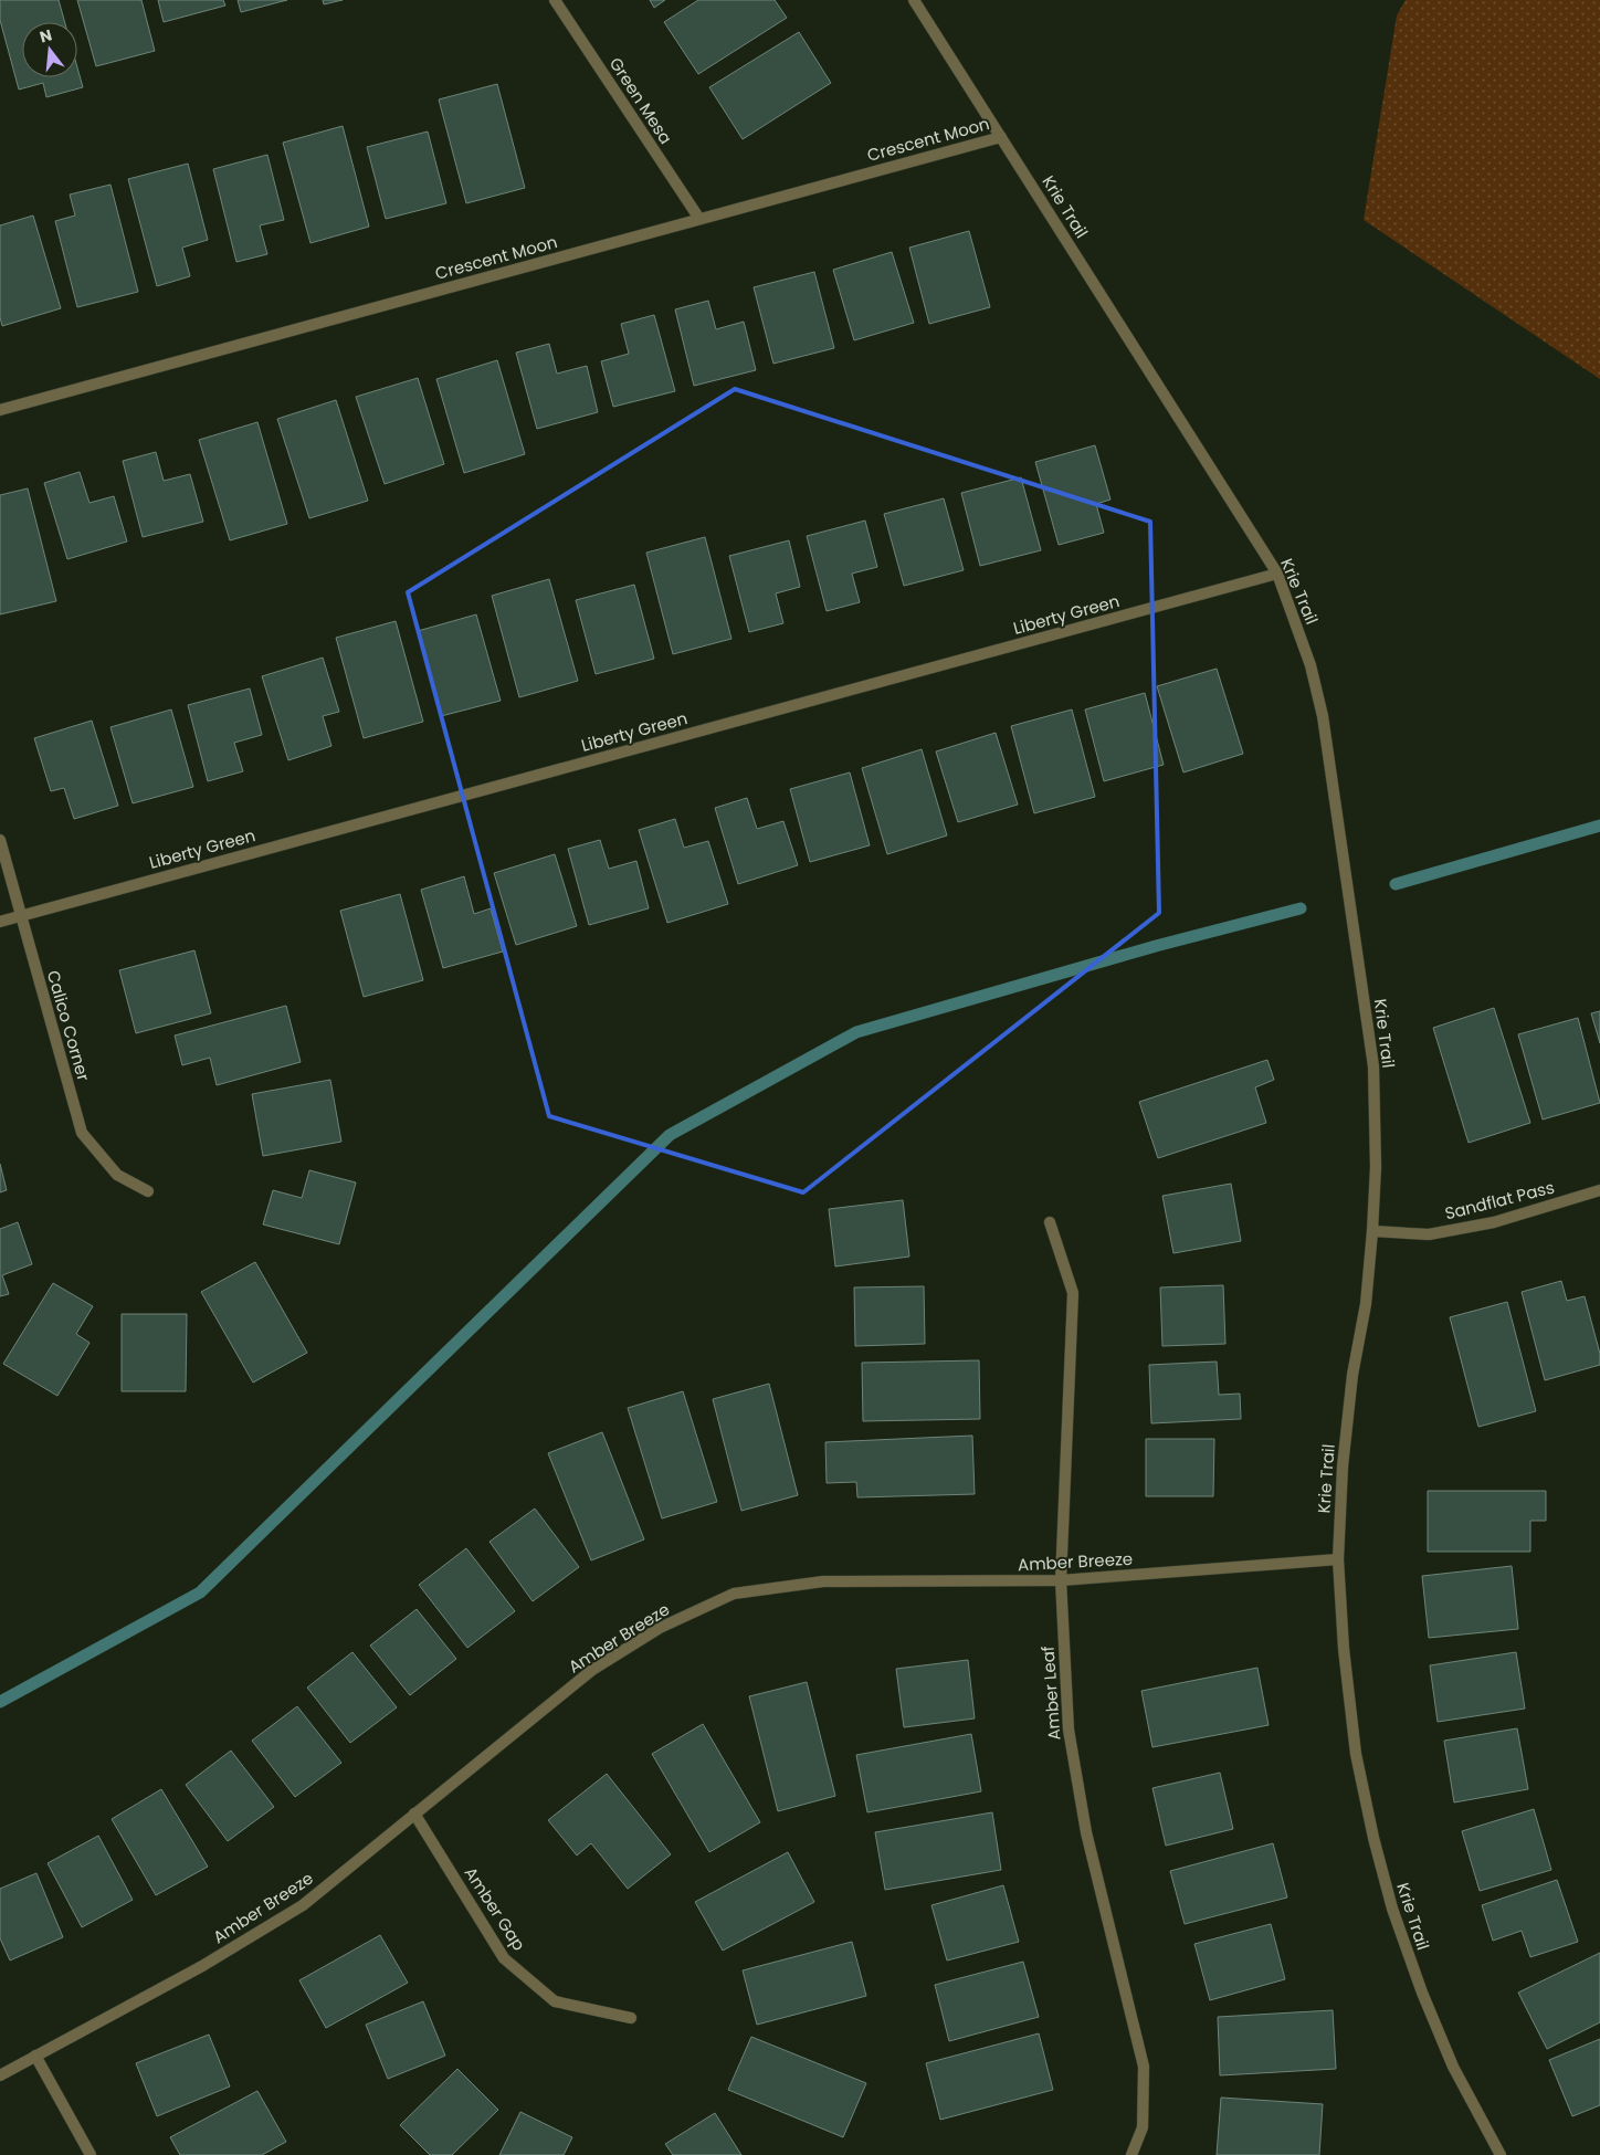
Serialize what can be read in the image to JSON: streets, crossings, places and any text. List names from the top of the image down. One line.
{"streets":{"street":["Green Mesa","Crescent Moon","Krie Trail","Liberty Green","Calico Corner","Sandflat Pass","Amber Breeze","Amber Leaf","Amber Gap"]},"crossings":[["Green Mesa","Crescent Moon"],["Crescent Moon","Krie Trail"],["Krie Trail","Liberty Green"],["Krie Trail","Sandflat Pass"],["Krie Trail","Amber Breeze"],["Liberty Green","Calico Corner"],["Amber Breeze","Amber Leaf"],["Amber Breeze","Amber Gap"]],"north":"top"}
